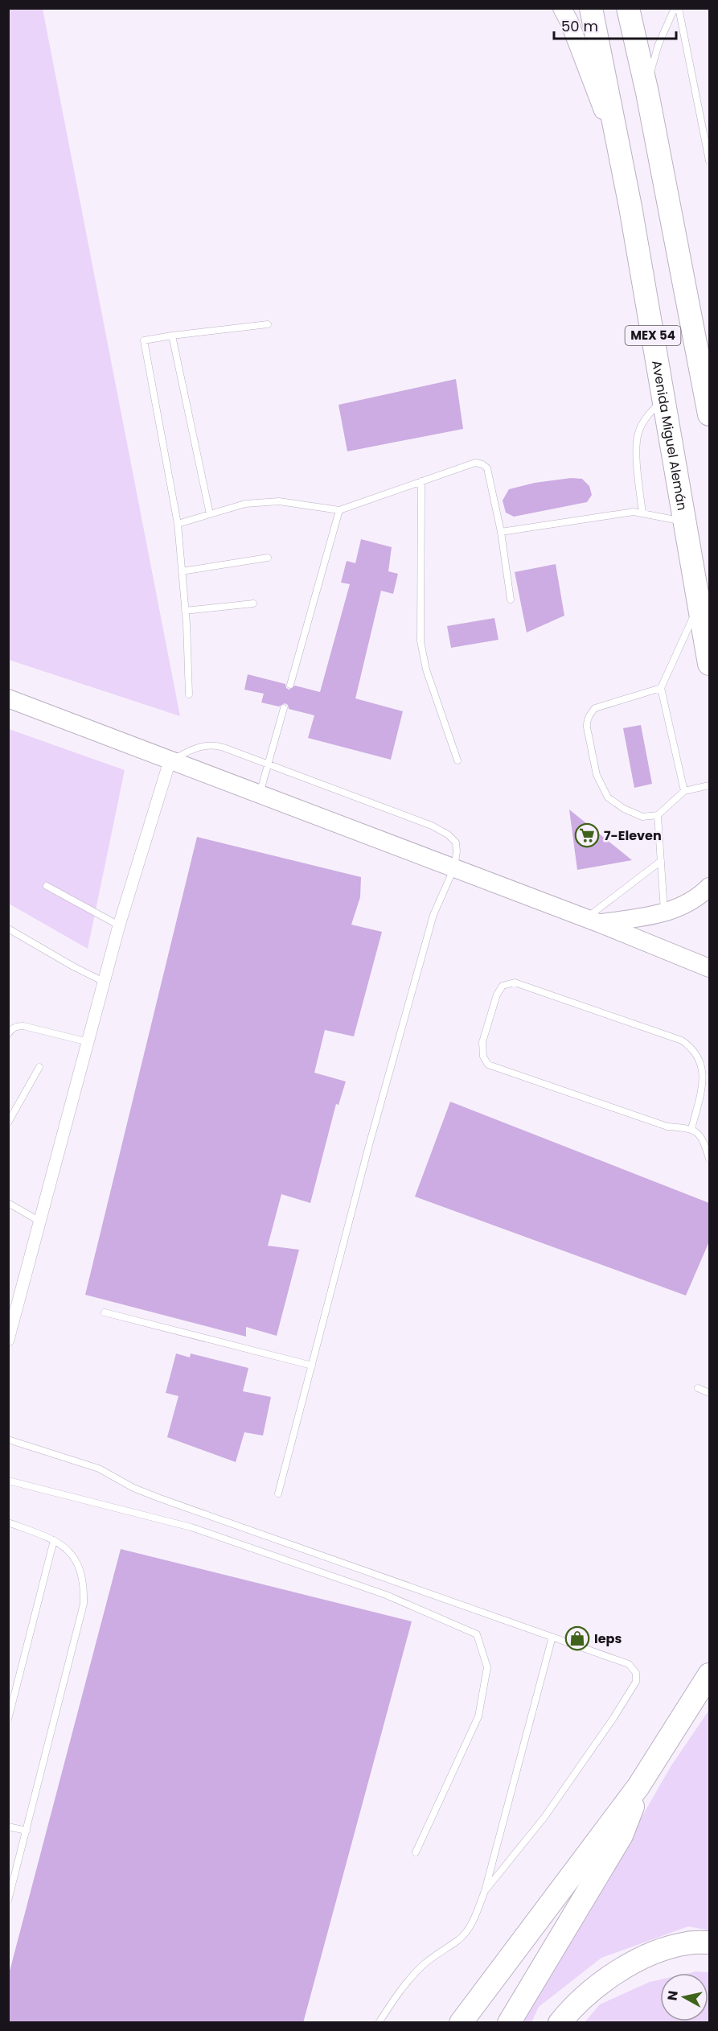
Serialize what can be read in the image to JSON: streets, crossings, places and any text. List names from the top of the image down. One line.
{"streets":{"highway":["MEX 54","Avenida Miguel Alemán"]},"places":{"supermarket":["7-Eleven"],"shop":["Ieps"]},"scale_bar":"50 m","north":"left"}
